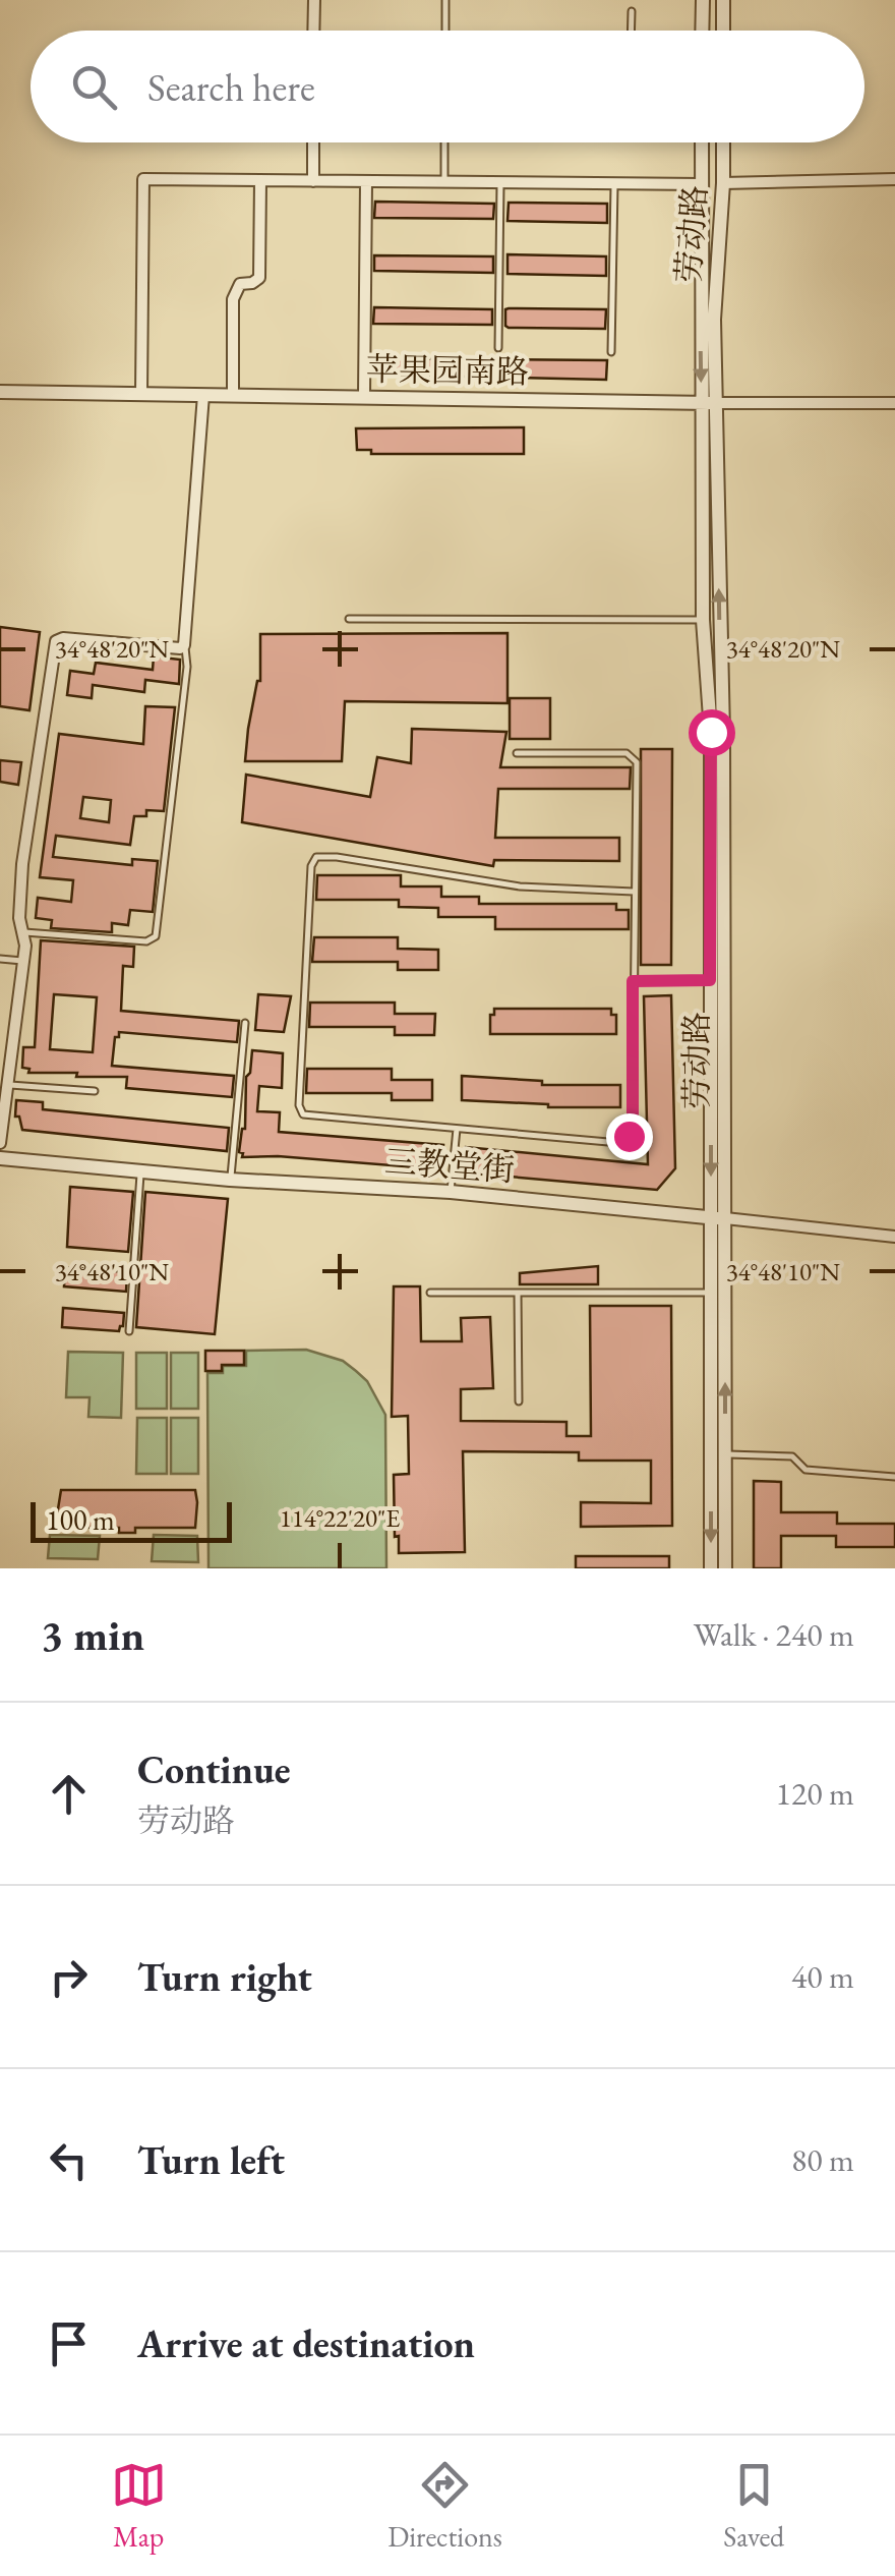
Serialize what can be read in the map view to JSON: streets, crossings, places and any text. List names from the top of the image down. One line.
{"streets":{"street":["劳动路","苹果园南路","三教堂街"]},"crossings":[["劳动路","苹果园南路"],["劳动路","三教堂街"]],"scale_bar":"100 m","page":{"search":"Search here","scale":"100 m","heading":["3 min","Walk · 240 m"],"list":[["Continue","劳动路","120 m"],["Turn right","40 m"],["Turn left","80 m"],"Arrive at destination"],"nav":["Map","Directions","Saved"]},"coordinates":["34°48'20\"N","34°48'10\"N","114°22'20\"E"]}
